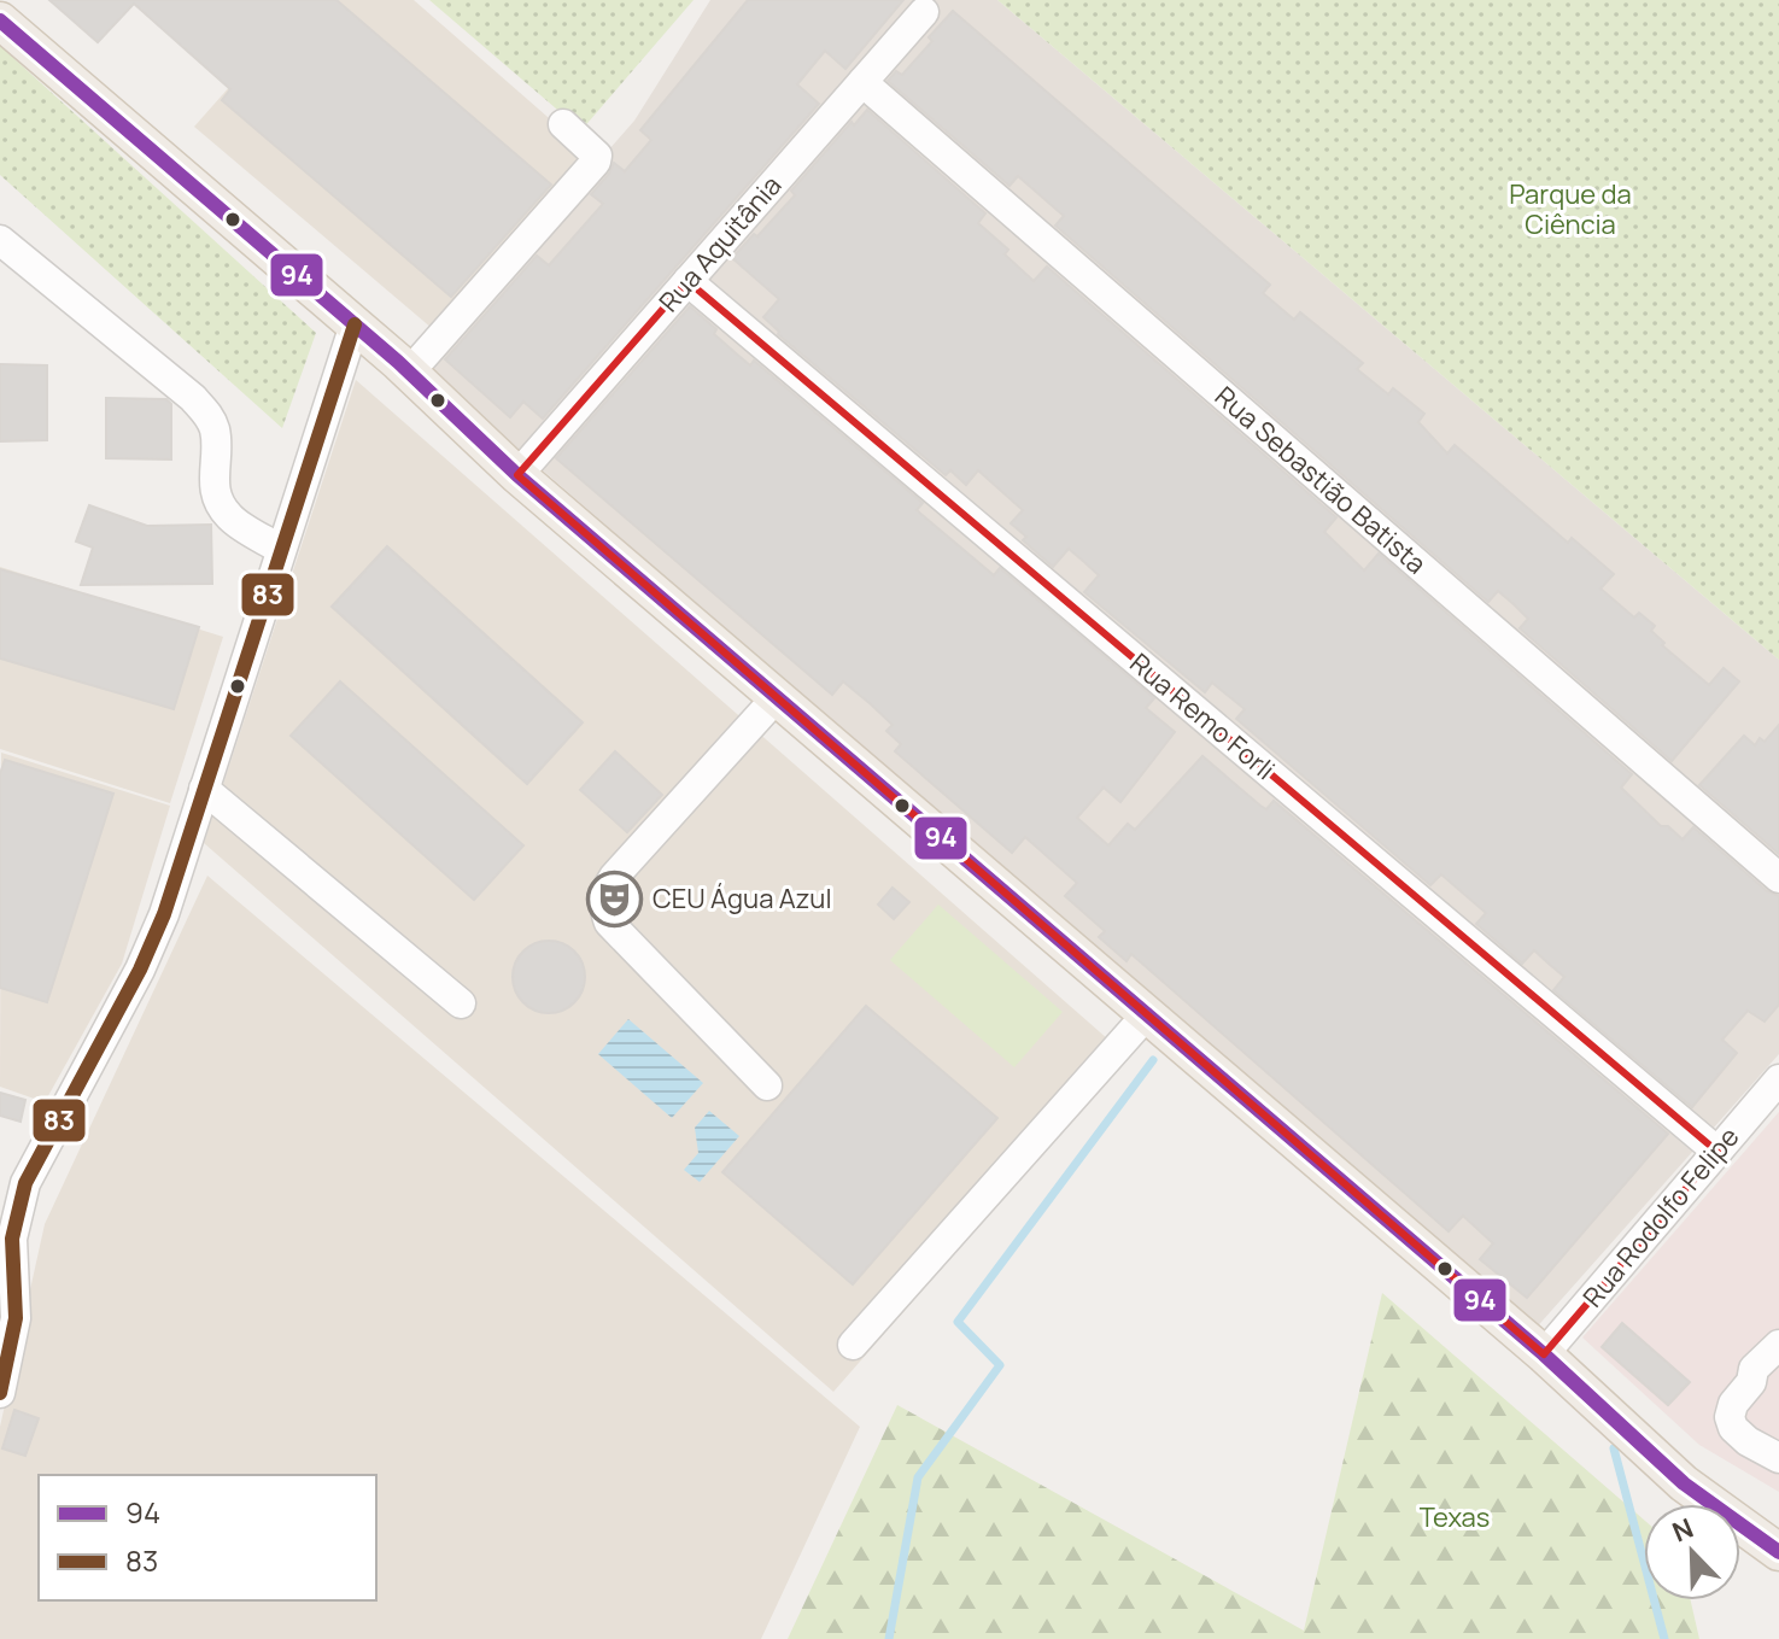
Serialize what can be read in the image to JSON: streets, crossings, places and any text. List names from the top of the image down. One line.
{"streets":{"street":["Rua Aquitânia","Rua Sebastião Batista","Rua Remo Forli","Rua Rodolfo Felipe"]},"crossings":[["Rua Aquitânia","Rua Sebastião Batista"],["Rua Aquitânia","Rua Remo Forli"],["Rua Remo Forli","Rua Rodolfo Felipe"]],"parks":["Parque da Ciência","Texas"],"places":{"theatre":["CEU Água Azul"]},"lines":["transit line 94","transit line 83"],"legend":["94","83"],"north":"top left"}
